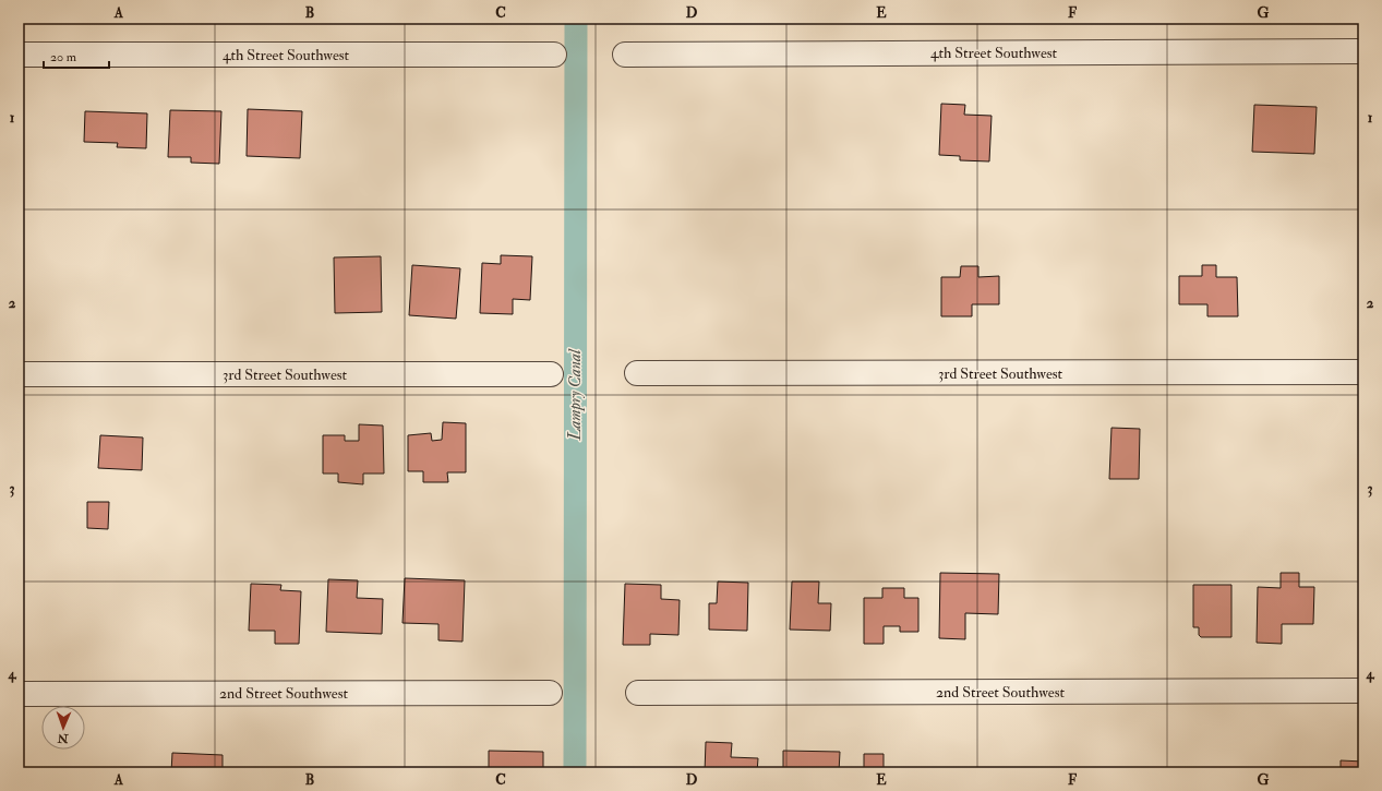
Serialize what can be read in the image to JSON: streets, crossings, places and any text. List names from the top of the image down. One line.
{"streets":{"street":["4th Street Southwest","3rd Street Southwest","2nd Street Southwest"]},"water":["Lampry Canal"],"scale_bar":"20 m","north":"bottom","grid":{"columns":["A","B","C","D","E","F","G"],"rows":["1","2","3","4"]}}
